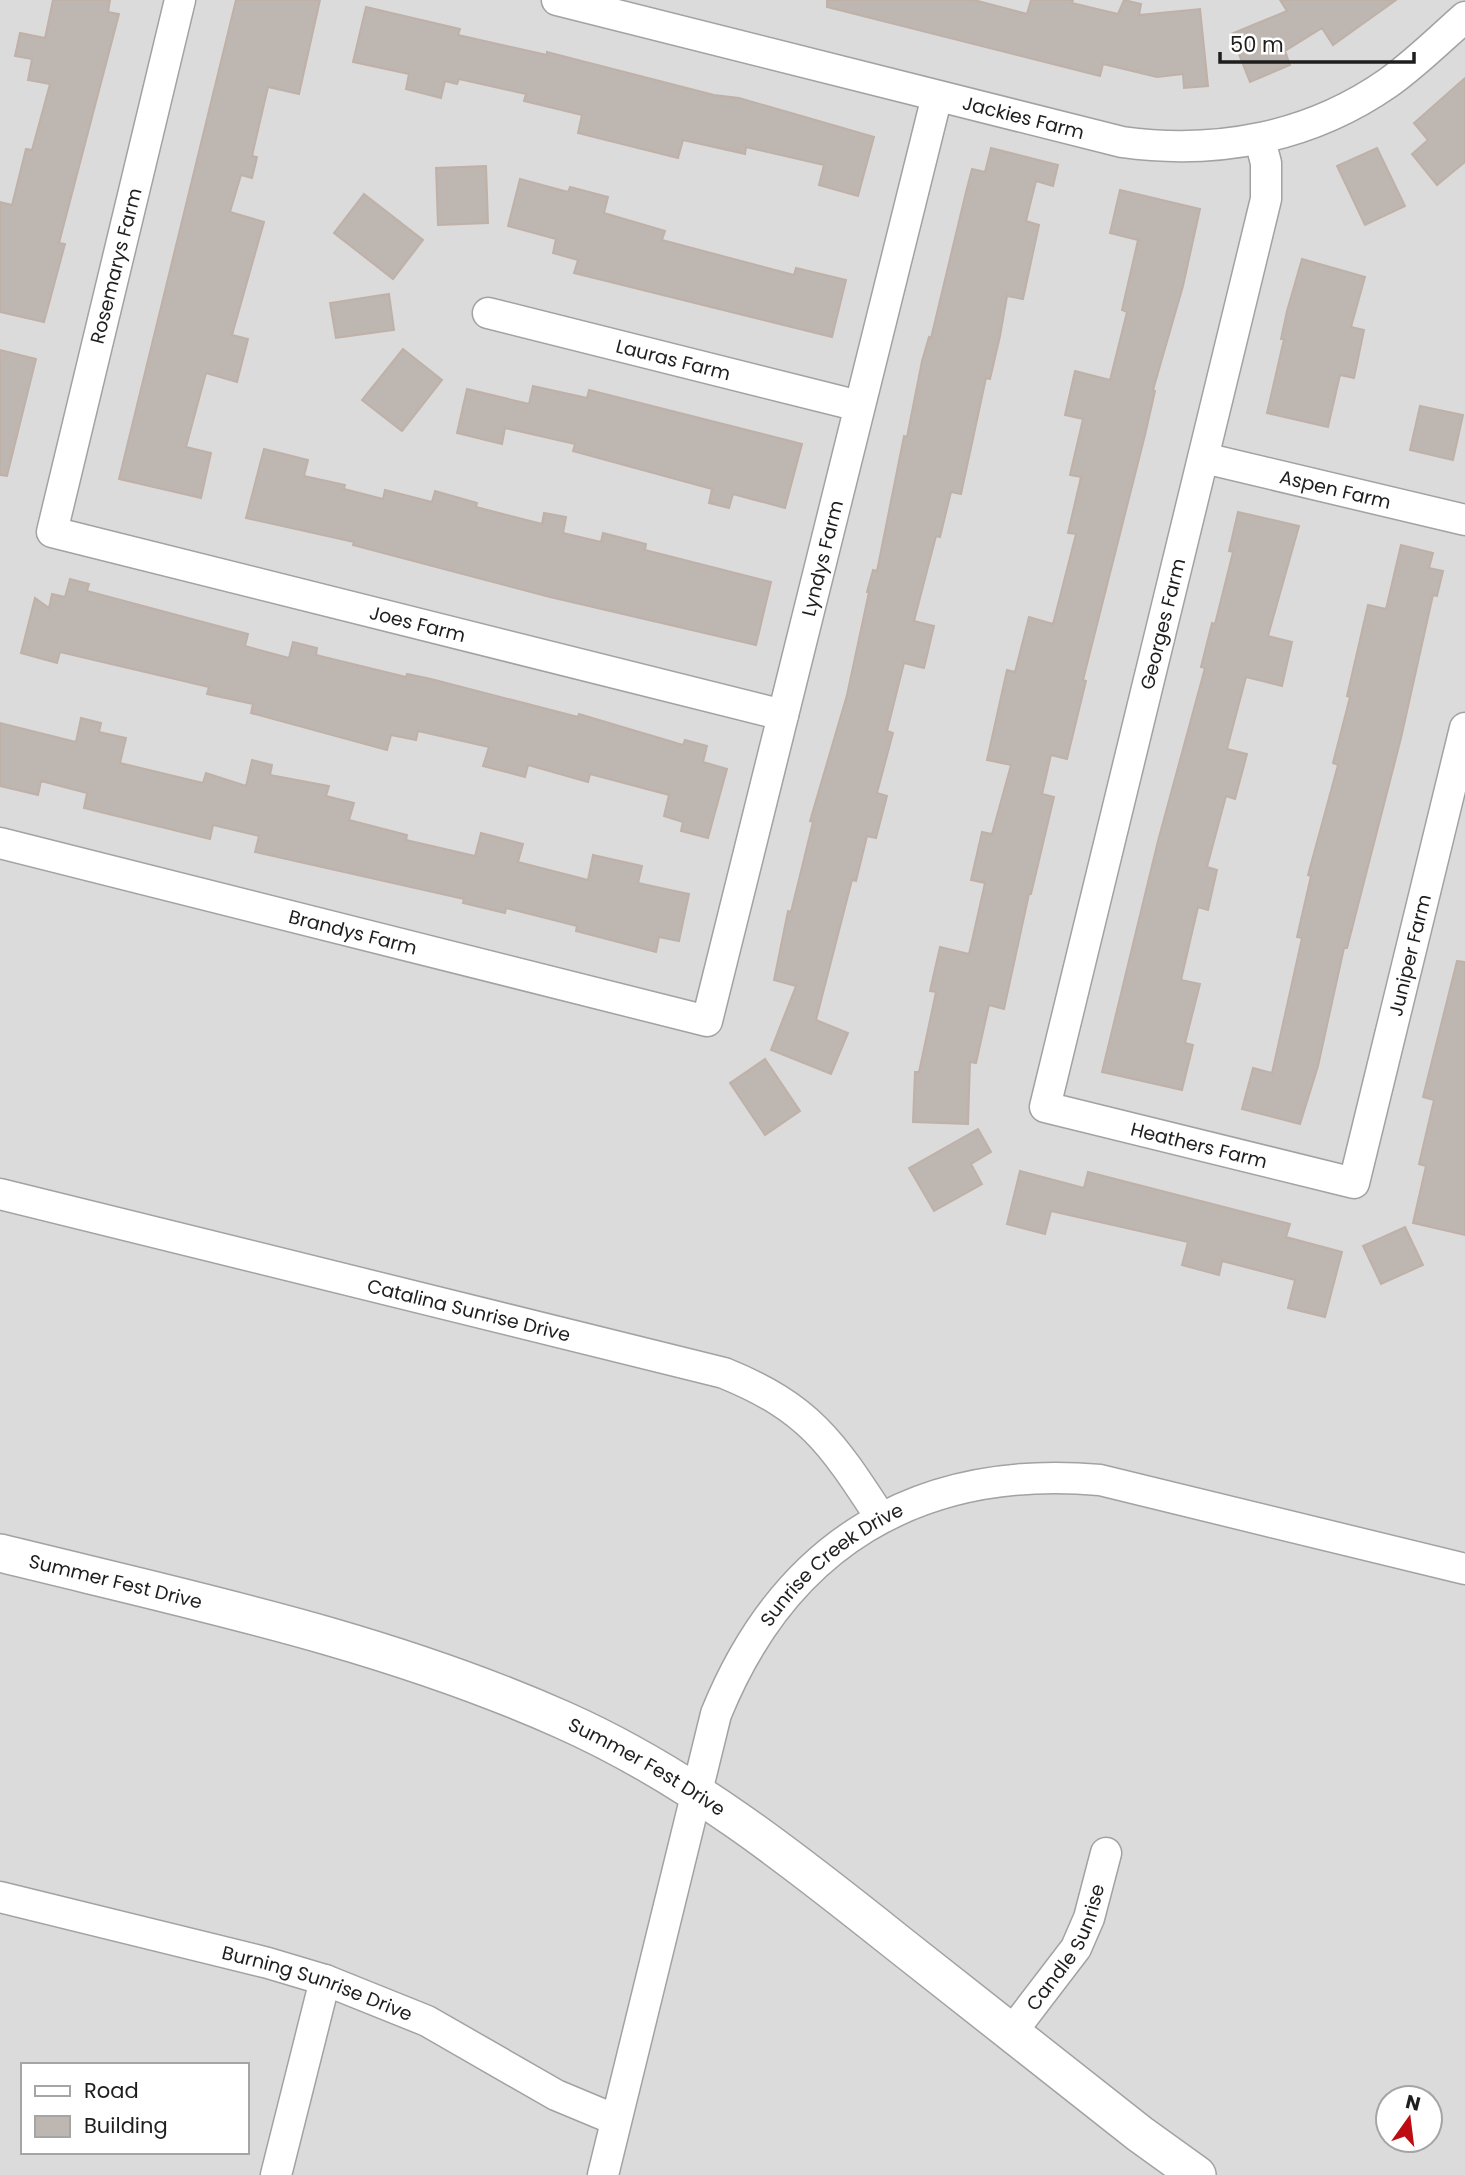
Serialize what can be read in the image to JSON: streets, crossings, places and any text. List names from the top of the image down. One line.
{"streets":{"street":["Jackies Farm","Rosemarys Farm","Lauras Farm","Aspen Farm","Lyndys Farm","Joes Farm","Georges Farm","Brandys Farm","Juniper Farm","Heathers Farm","Catalina Sunrise Drive","Sunrise Creek Drive","Summer Fest Drive","Candle Sunrise","Burning Sunrise Drive"]},"crossings":[["Jackies Farm","Lyndys Farm"],["Jackies Farm","Georges Farm"],["Rosemarys Farm","Joes Farm"],["Lauras Farm","Lyndys Farm"],["Aspen Farm","Georges Farm"],["Lyndys Farm","Joes Farm"],["Lyndys Farm","Brandys Farm"],["Georges Farm","Heathers Farm"],["Juniper Farm","Heathers Farm"],["Catalina Sunrise Drive","Sunrise Creek Drive"],["Sunrise Creek Drive","Summer Fest Drive"],["Sunrise Creek Drive","Burning Sunrise Drive"],["Summer Fest Drive","Candle Sunrise"]],"legend":["Road","Building"],"scale_bar":"50 m","north":"top"}
